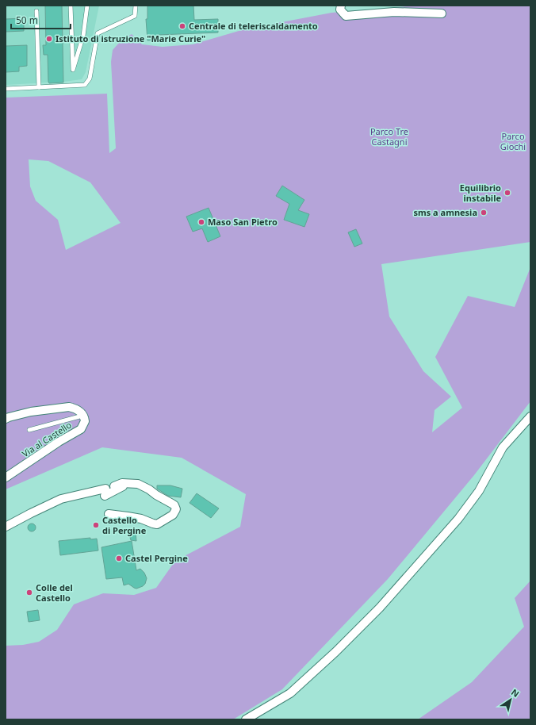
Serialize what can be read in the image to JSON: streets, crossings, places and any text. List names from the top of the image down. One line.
{"streets":{"street":["Via al Castello"]},"parks":["Parco Tre Castagni","Parco Giochi"],"places":["Centrale di teleriscaldamento","Istituto di istruzione \"Marie Curie\"","Equilibrio instabile","sms a amnesia","Maso San Pietro","Castello di Pergine","Castel Pergine","Colle del Castello"],"scale_bar":"50 m","north":"top right"}
